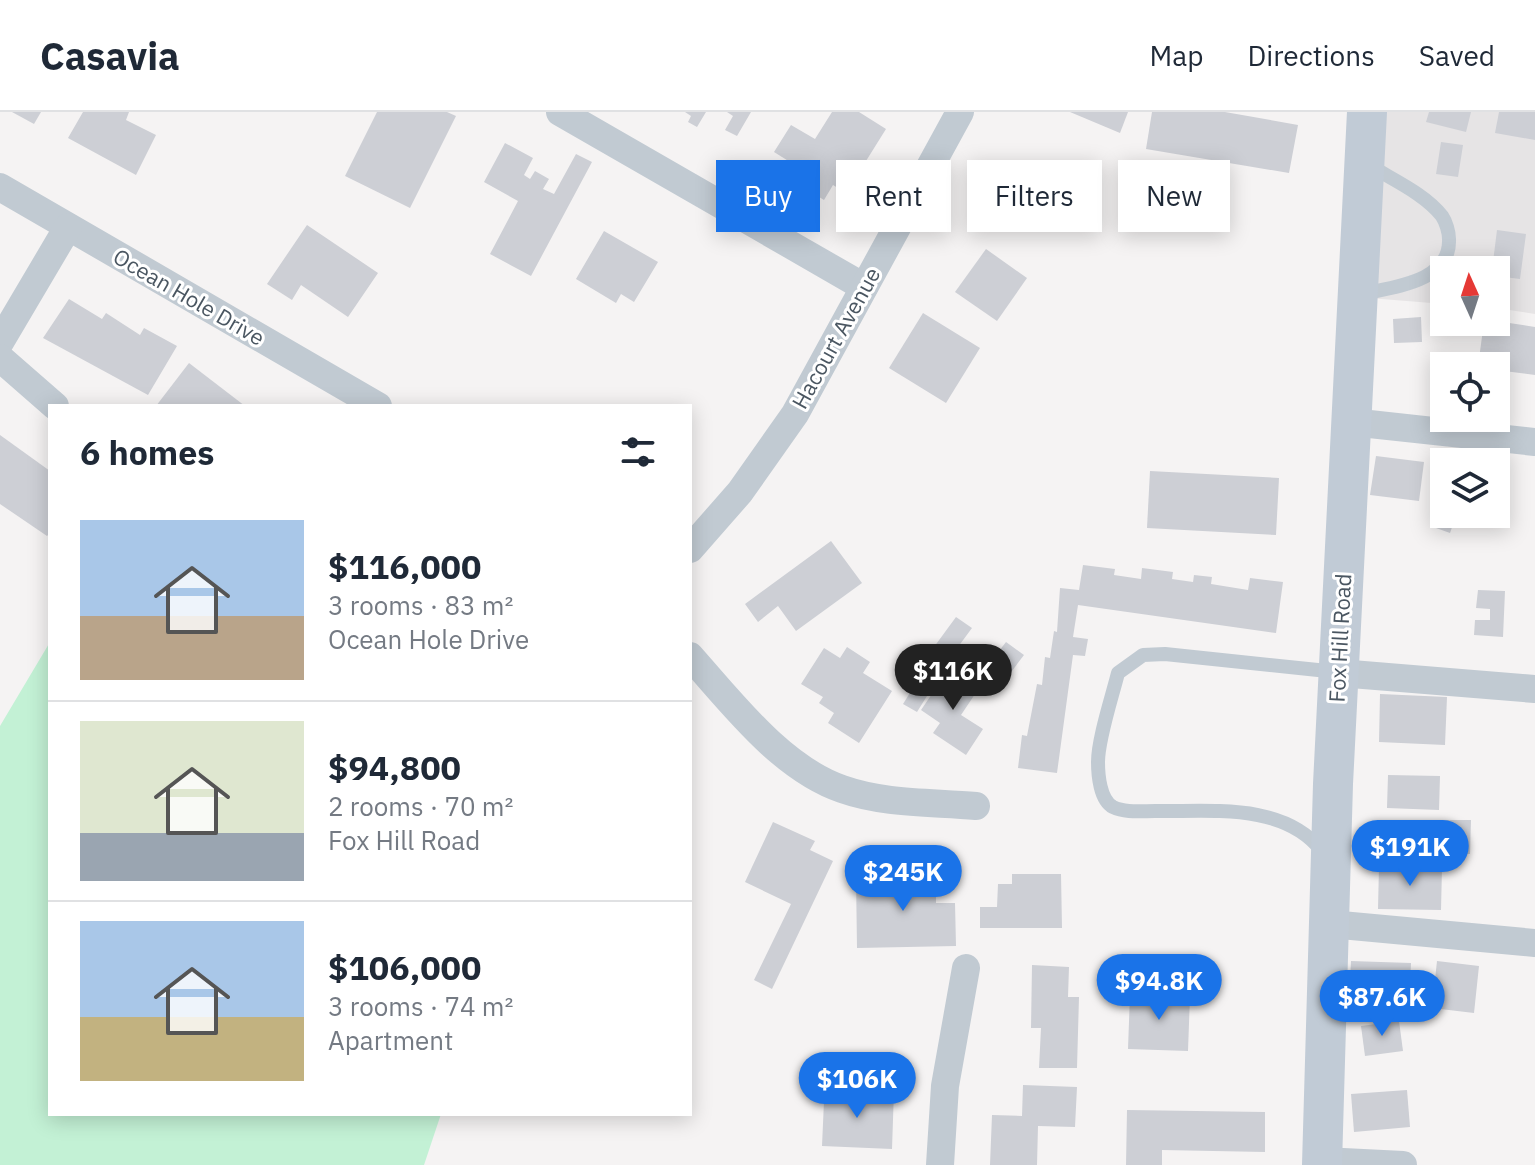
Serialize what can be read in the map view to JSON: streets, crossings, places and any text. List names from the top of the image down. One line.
{"streets":{"main road":["Fox Hill Road"],"street":["Ocean Hole Drive","Hacourt Avenue"]},"north":"top","page":{"header":"Casavia","nav":["Map","Directions","Saved"],"chip":["Buy","Rent","Filters","New"],"heading":"6 homes","list":[{"name":"$116,000","note":"3 rooms · 83 m² · Ocean Hole Drive"},{"name":"$94,800","note":"2 rooms · 70 m² · Fox Hill Road"},{"name":"$106,000","note":"3 rooms · 74 m² · Apartment"}],"price":["$116K","$191K","$245K","$94.8K","$87.6K","$106K"]}}
